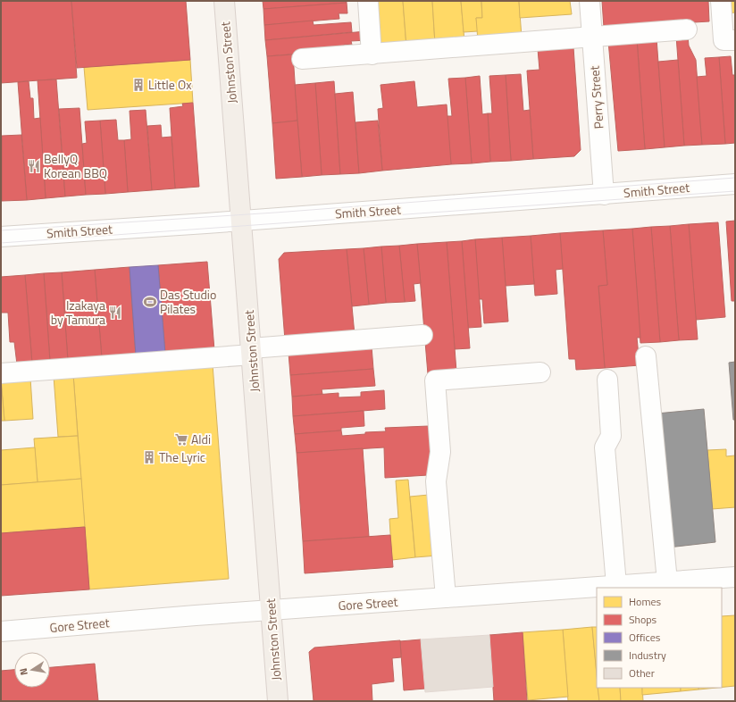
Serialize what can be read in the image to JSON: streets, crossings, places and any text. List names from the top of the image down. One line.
{"streets":{"main road":["Johnston Street"],"street":["Perry Street","Smith Street","Gore Street"]},"crossings":[["Johnston Street","Smith Street"],["Johnston Street","Gore Street"],["Perry Street","Smith Street"]],"places":{"building":["Little Ox","The Lyric"],"restaurant":["BellyQ Korean BBQ","Izakaya by Tamura"],"sports":["Das Studio Pilates"],"supermarket":["Aldi"]},"legend":["Homes","Shops","Offices","Industry","Other"],"north":"left"}
